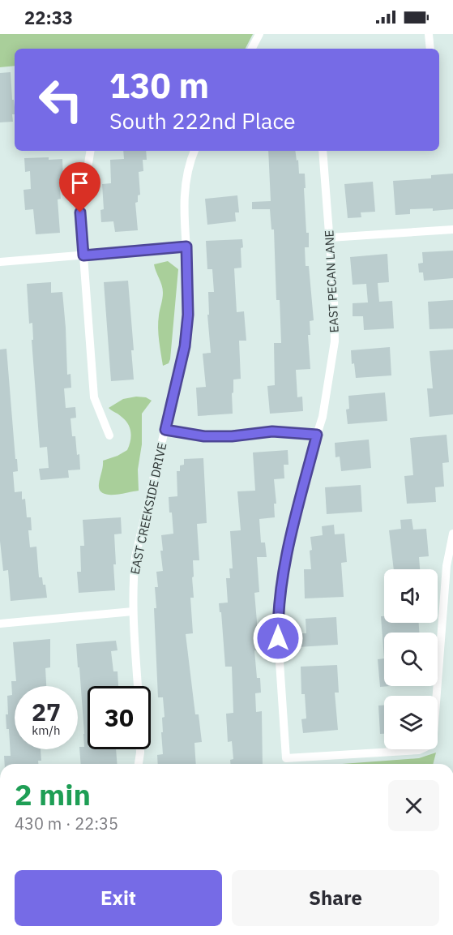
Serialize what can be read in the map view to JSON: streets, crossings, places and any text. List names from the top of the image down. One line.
{"streets":{"street":["EAST PECAN LANE","EAST CREEKSIDE DRIVE"]},"page":{"status":"22:33","turn":["130 m","South 222nd Place"],"speed":"27 km/h","limit":"30","heading":["2 min","430 m · 22:35"],"buttons":["Exit","Share"]}}
